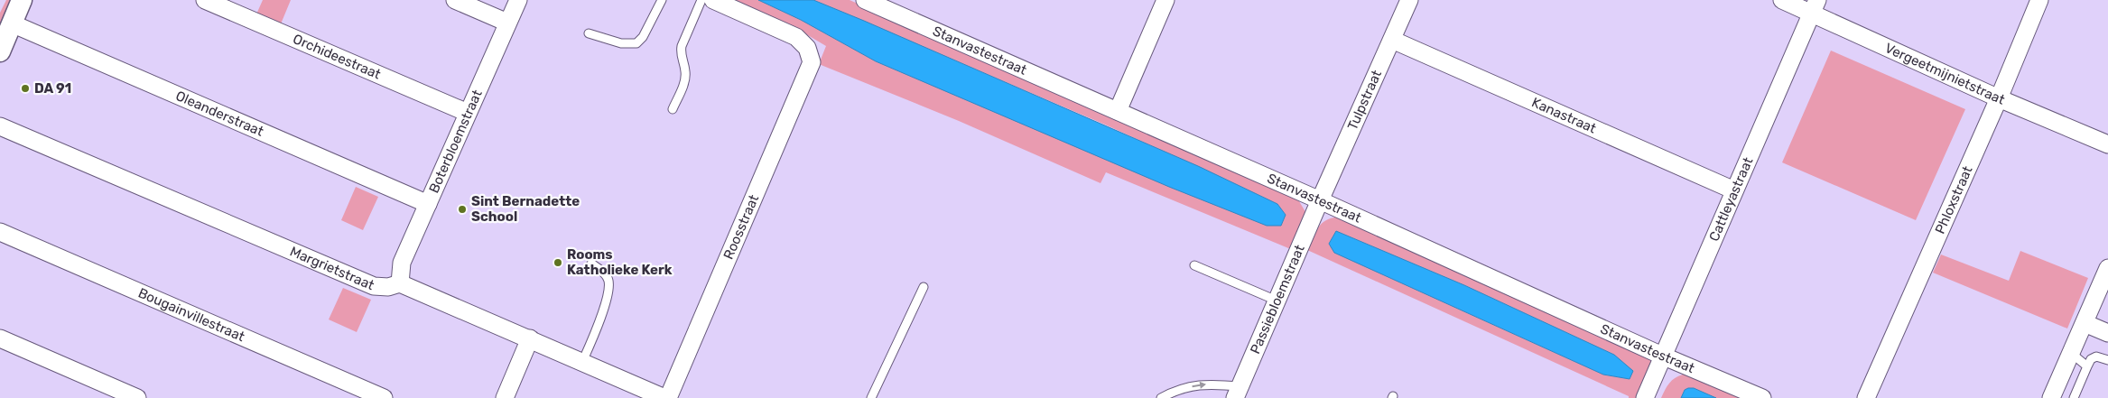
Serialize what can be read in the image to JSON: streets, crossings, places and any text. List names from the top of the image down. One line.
{"streets":{"street":["Stanvastestraat","Orchideestraat","Vergeetmijnietstraat","Tulpstraat","Oleanderstraat","Kanastraat","Boterbloemstraat","Cattleyastraat","Phloxstraat","Roosstraat","Margrietstraat","Passiebloemstraat","Bougainvillestraat"]},"crossings":[["Stanvastestraat","Tulpstraat"],["Stanvastestraat","Cattleyastraat"],["Stanvastestraat","Passiebloemstraat"],["Orchideestraat","Boterbloemstraat"],["Vergeetmijnietstraat","Cattleyastraat"],["Vergeetmijnietstraat","Phloxstraat"],["Tulpstraat","Kanastraat"],["Tulpstraat","Passiebloemstraat"],["Oleanderstraat","Boterbloemstraat"],["Kanastraat","Cattleyastraat"],["Boterbloemstraat","Margrietstraat"]],"places":["DA 91","Sint Bernadette School","Rooms Katholieke Kerk"]}
